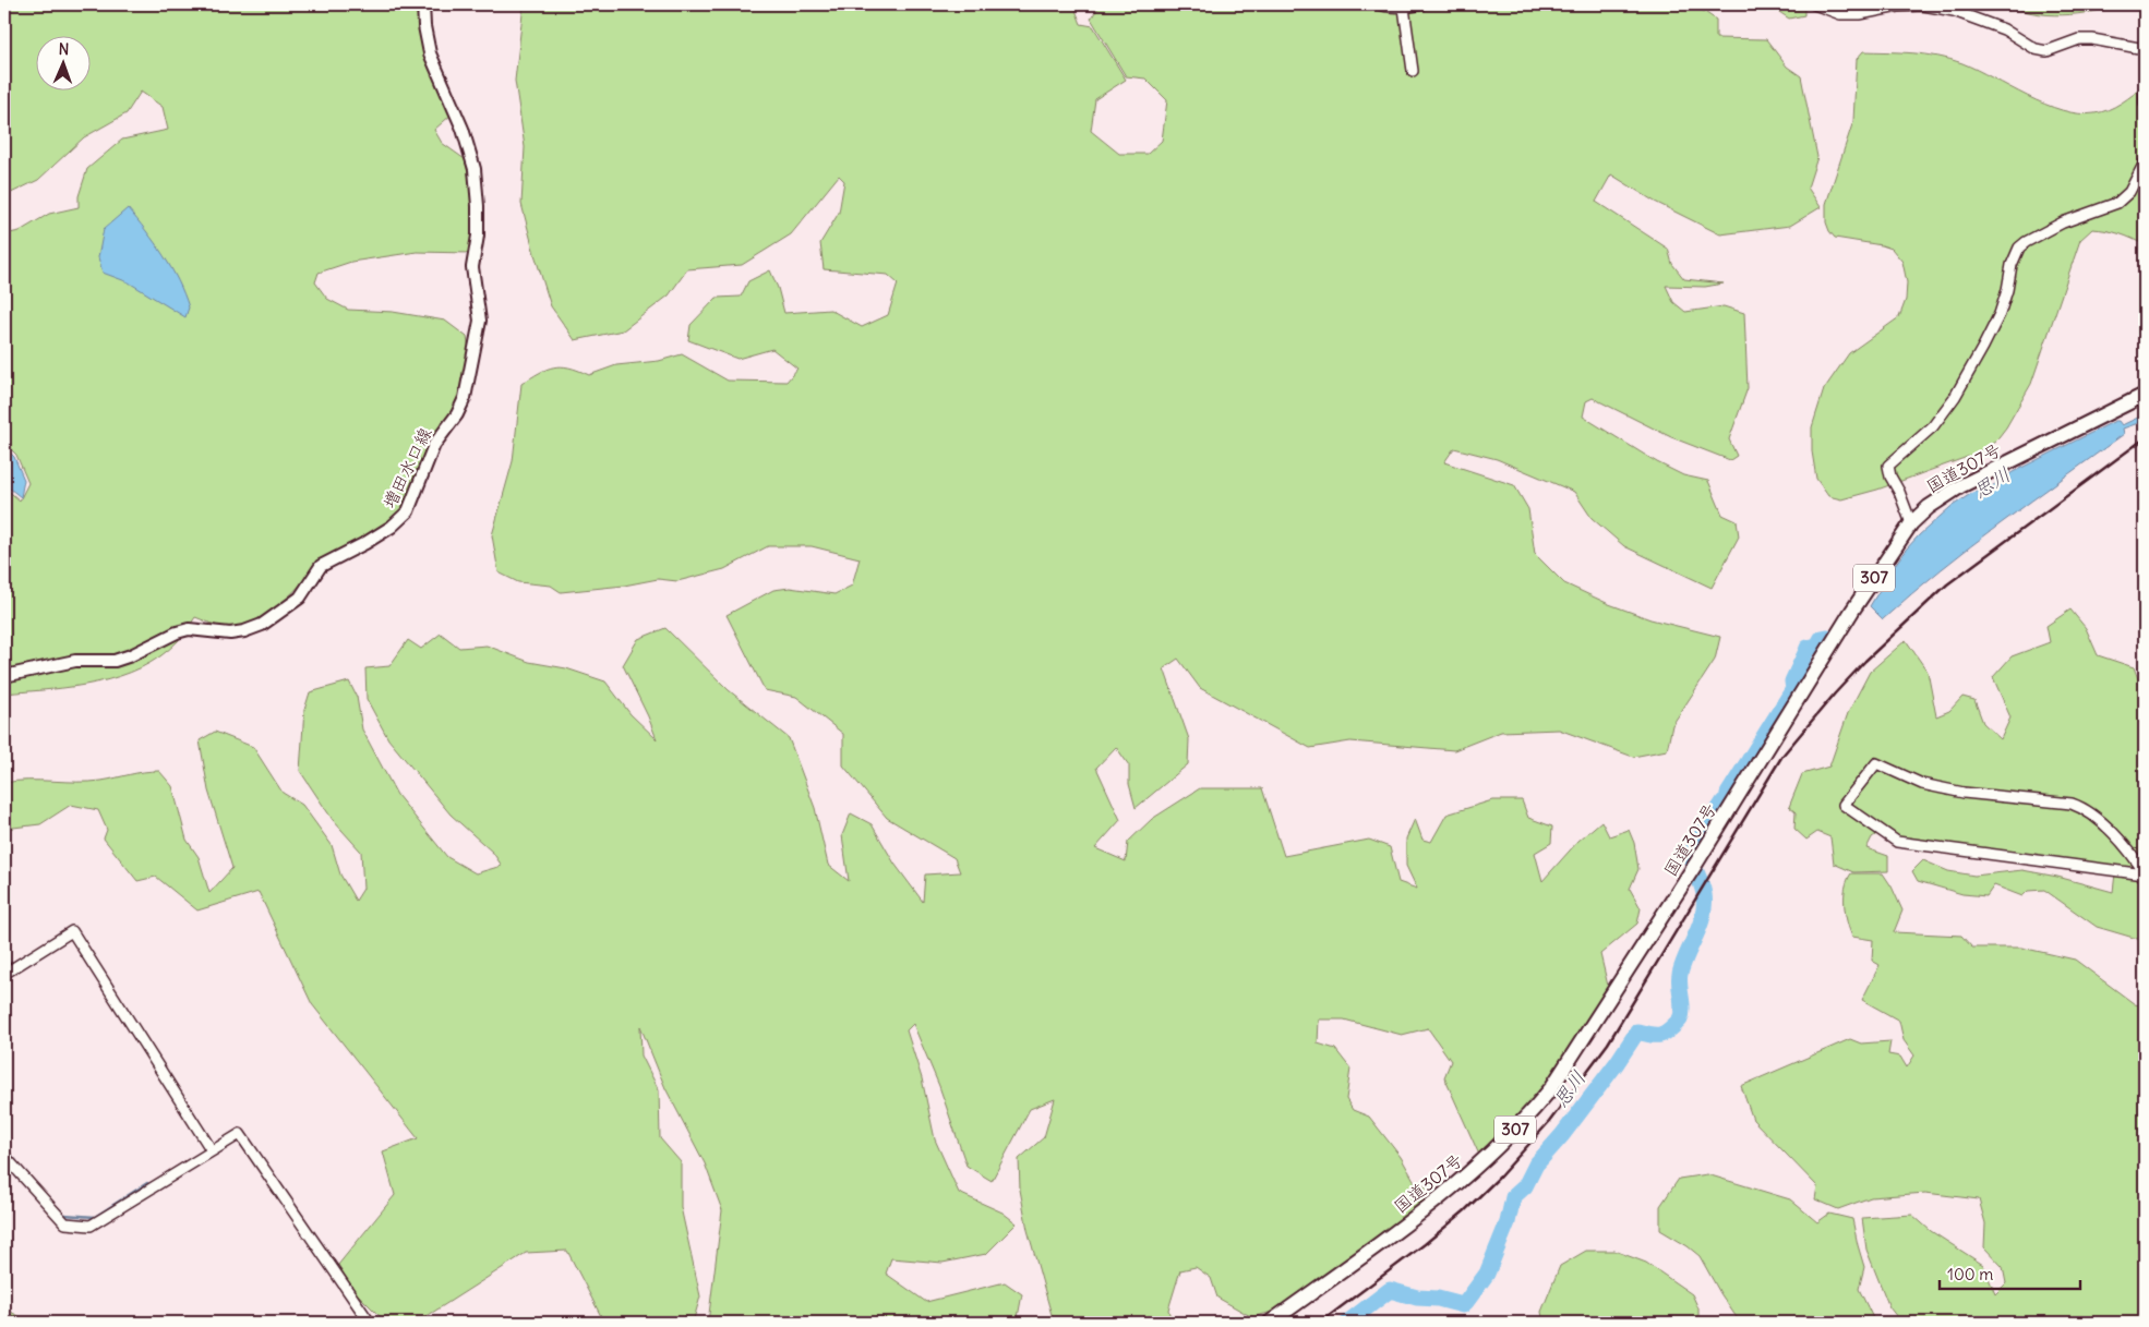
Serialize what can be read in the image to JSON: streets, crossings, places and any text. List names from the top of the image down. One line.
{"streets":{"highway":["国道307号","307"],"main road":["増田水口線"]},"water":["思川"],"scale_bar":"100 m","north":"top"}
